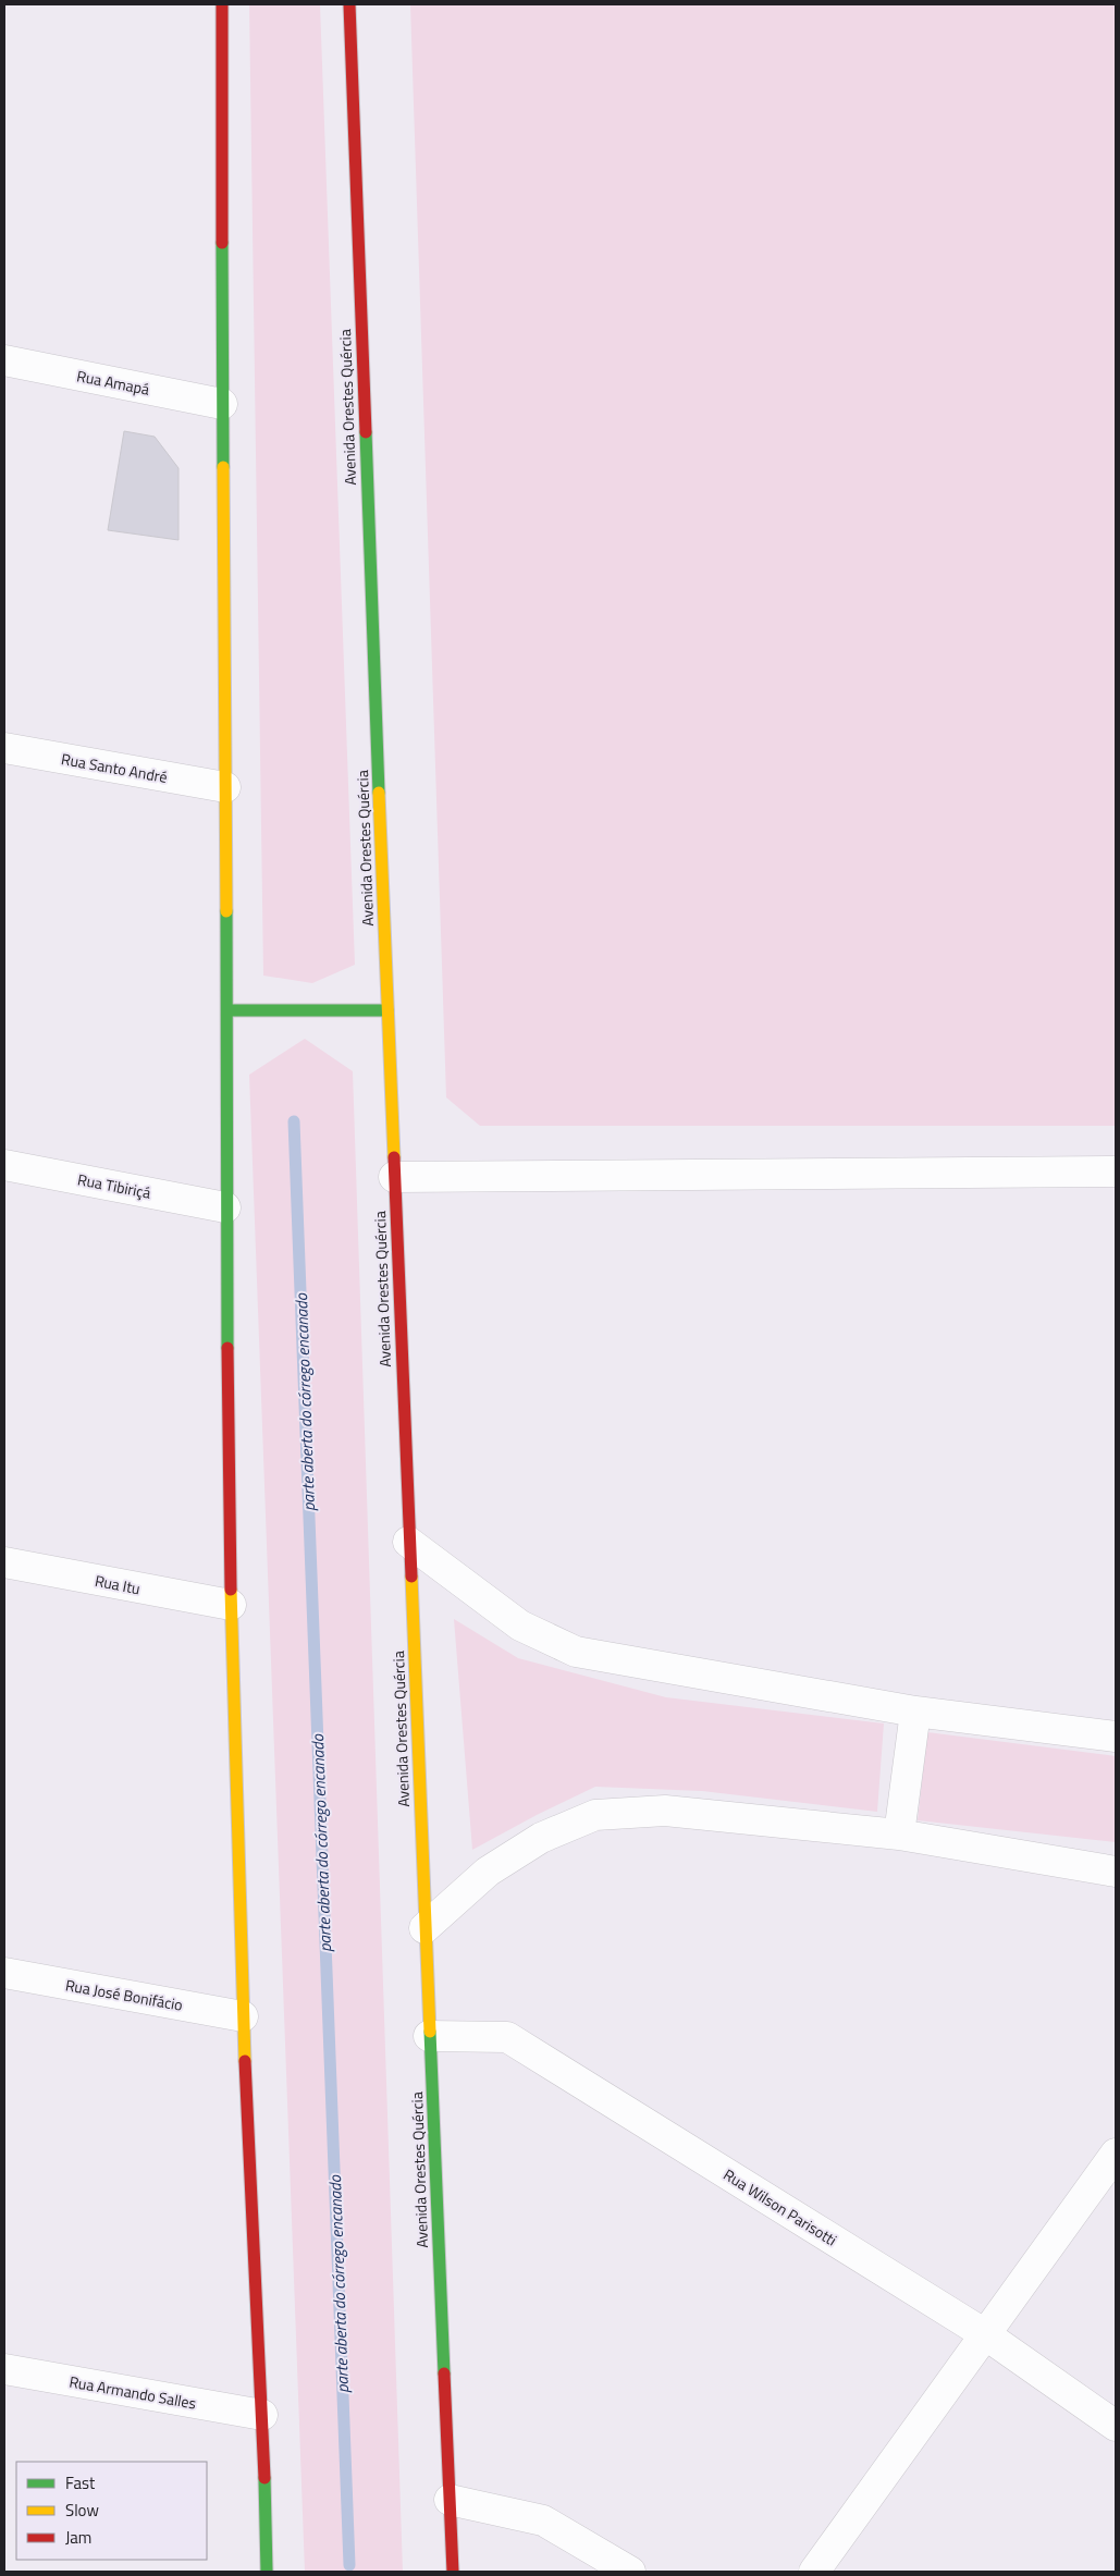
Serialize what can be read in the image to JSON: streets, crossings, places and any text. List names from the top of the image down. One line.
{"streets":{"main road":["Avenida Orestes Quércia"],"street":["Rua Amapá","Rua Santo André","Rua Tibiriçá","Rua Itu","Rua José Bonifácio","Rua Wilson Parisotti","Rua Armando Salles"]},"crossings":[["Avenida Orestes Quércia","Rua Wilson Parisotti"]],"water":["parte aberta do córrego encanado"],"legend":["Fast","Slow","Jam"]}
